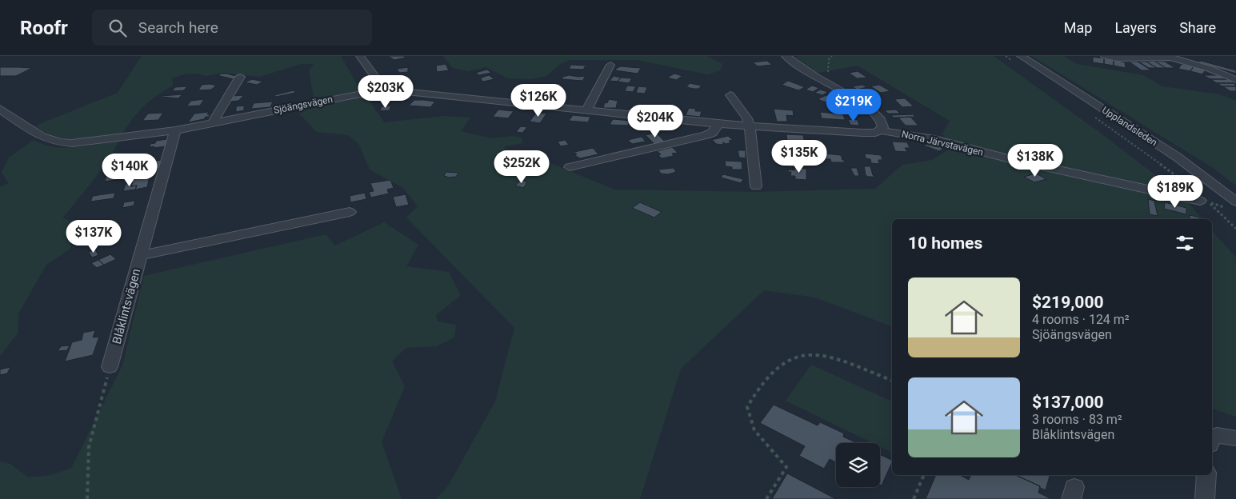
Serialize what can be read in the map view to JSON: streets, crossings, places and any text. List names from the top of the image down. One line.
{"streets":{"street":["Sjöängsvägen","Upplandsleden","Norra Järvstavägen","Blåklintsvägen"]},"crossings":[["Sjöängsvägen","Norra Järvstavägen"],["Sjöängsvägen","Blåklintsvägen"]],"page":{"header":"Roofr","search":"Search here","nav":["Map","Layers","Share"],"price":["$203K","$126K","$219K","$204K","$135K","$138K","$252K","$140K","$189K","$137K"],"heading":"10 homes","list":[{"name":"$219,000","note":"4 rooms · 124 m² · Sjöängsvägen"},{"name":"$137,000","note":"3 rooms · 83 m² · Blåklintsvägen"}]}}
